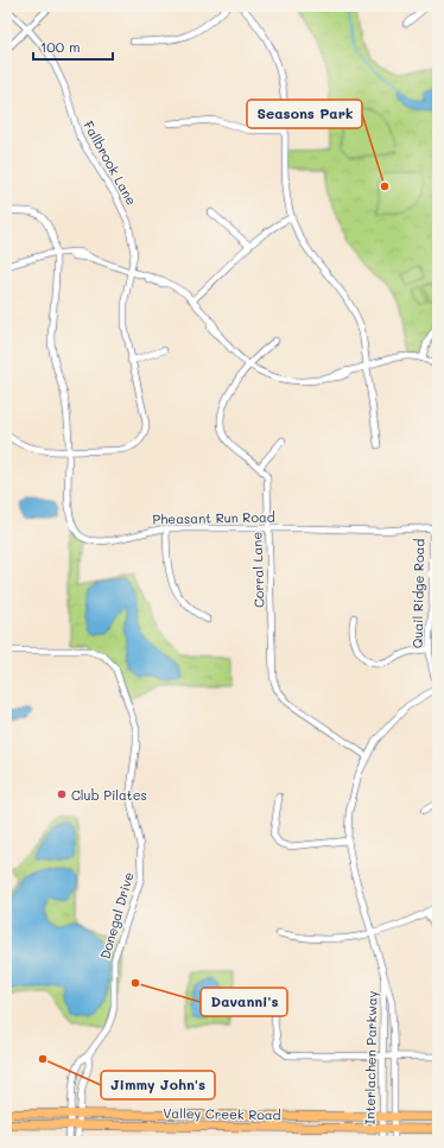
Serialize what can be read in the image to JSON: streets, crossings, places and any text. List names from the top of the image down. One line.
{"streets":{"main road":["Valley Creek Road"],"street":["Fallbrook Lane","Pheasant Run Road","Corral Lane","Quail Ridge Road","Donegal Drive","Interlachen Parkway"]},"crossings":[["Fallbrook Lane","Pheasant Run Road"],["Pheasant Run Road","Corral Lane"],["Pheasant Run Road","Quail Ridge Road"],["Corral Lane","Interlachen Parkway"],["Quail Ridge Road","Interlachen Parkway"],["Donegal Drive","Valley Creek Road"],["Interlachen Parkway","Valley Creek Road"]],"places":["Seasons Park","Club Pilates","Davanni's","Jimmy John's"],"scale_bar":"100 m"}
